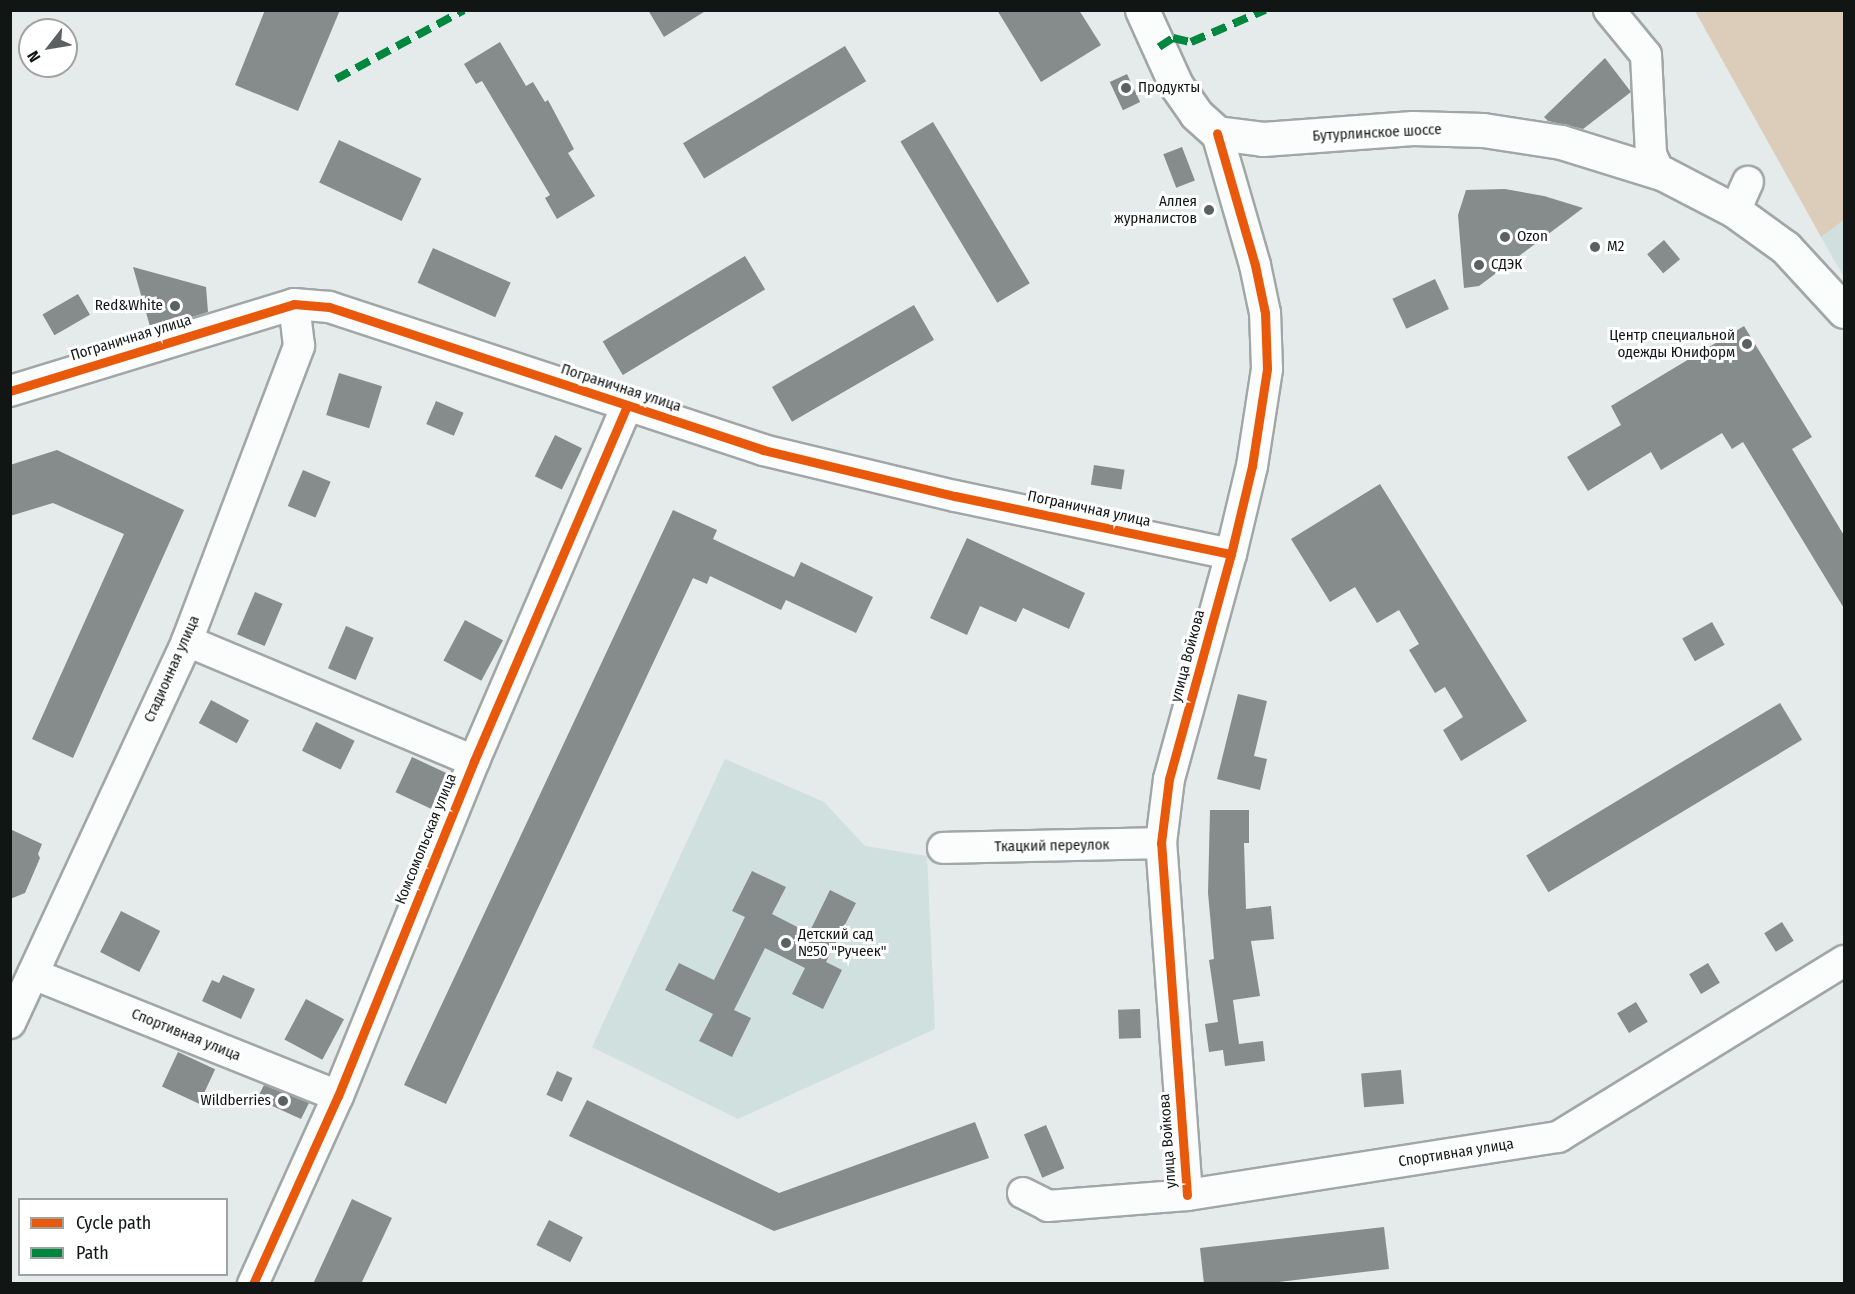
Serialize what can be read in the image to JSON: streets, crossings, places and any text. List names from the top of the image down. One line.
{"streets":{"main road":["Бутурлинское шоссе"],"street":["Пограничная улица","улица Войкова","Стадионная улица","Комсомольская улица","Ткацкий переулок","Спортивная улица"]},"crossings":[["Бутурлинское шоссе","улица Войкова"],["Пограничная улица","улица Войкова"],["Пограничная улица","Стадионная улица"],["Пограничная улица","Комсомольская улица"],["улица Войкова","Ткацкий переулок"],["улица Войкова","Спортивная улица"],["Стадионная улица","Спортивная улица"],["Комсомольская улица","Спортивная улица"]],"places":["Продукты","Аллея журналистов","Ozon","М2","СДЭК","Red&White","Центр специальной одежды Юниформ","Детский сад №50 \"Ручеек\"","Wildberries"],"legend":["Cycle path","Path"],"north":"bottom left"}
